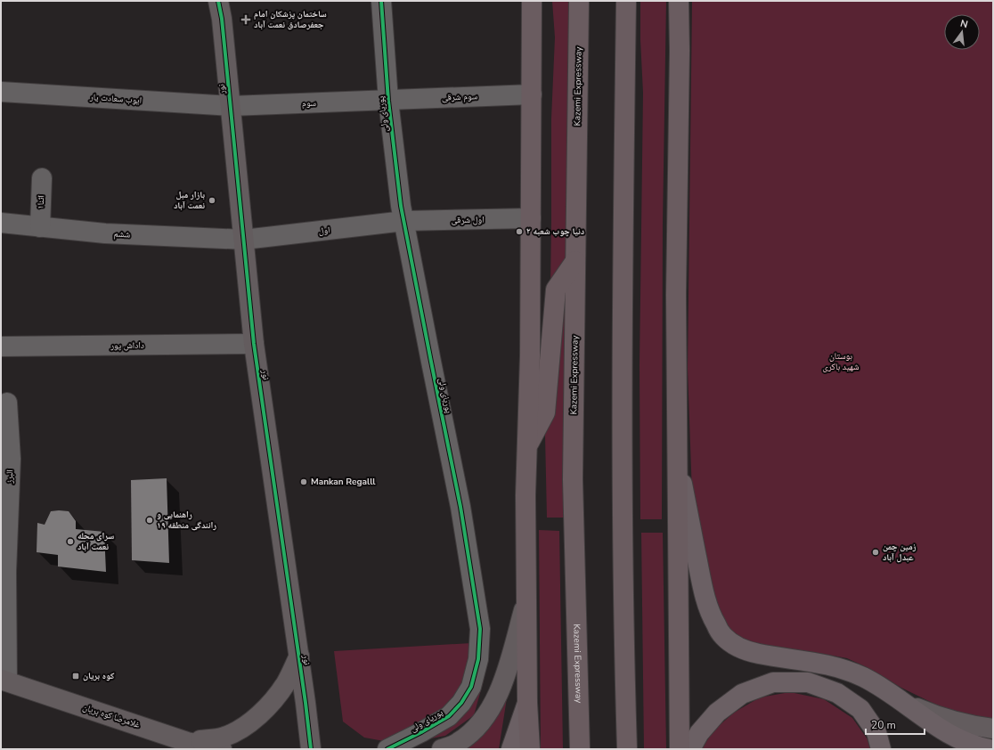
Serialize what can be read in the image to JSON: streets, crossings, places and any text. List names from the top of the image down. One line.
{"streets":{"highway":["Kazemi Expressway"],"street":["نور","سوم شرقی","ایوب سعادت یار","سوم","پوریای ولی","اثنا۱","اول شرقی","اول","ششم","داداش پور","البرز","غلامرضا کوه بریان"]},"crossings":[["نور","ایوب سعادت یار"],["نور","سوم"],["نور","اول"],["نور","ششم"],["نور","داداش پور"],["سوم شرقی","سوم"],["سوم شرقی","پوریای ولی"],["ایوب سعادت یار","سوم"],["سوم","پوریای ولی"],["پوریای ولی","اول شرقی"],["پوریای ولی","اول"],["اثنا۱","ششم"],["اول شرقی","اول"],["اول","ششم"],["البرز","غلامرضا کوه بریان"]],"parks":["بوستان شهید باکری"],"places":{"health":["ساختمان پزشکان امام جعفرصادق نعمت آباد"],"other":["بازار مبل نعمت آباد","دنیا چوب شعبه ۲","Mankan Regalll","راهنمایی و رانندگی منطقه ۱۹","سرای محله نعمت آباد","زمین چمن عبدل آباد"],"transit":["کوه بریان"]},"scale_bar":"20 m","north":"top"}
